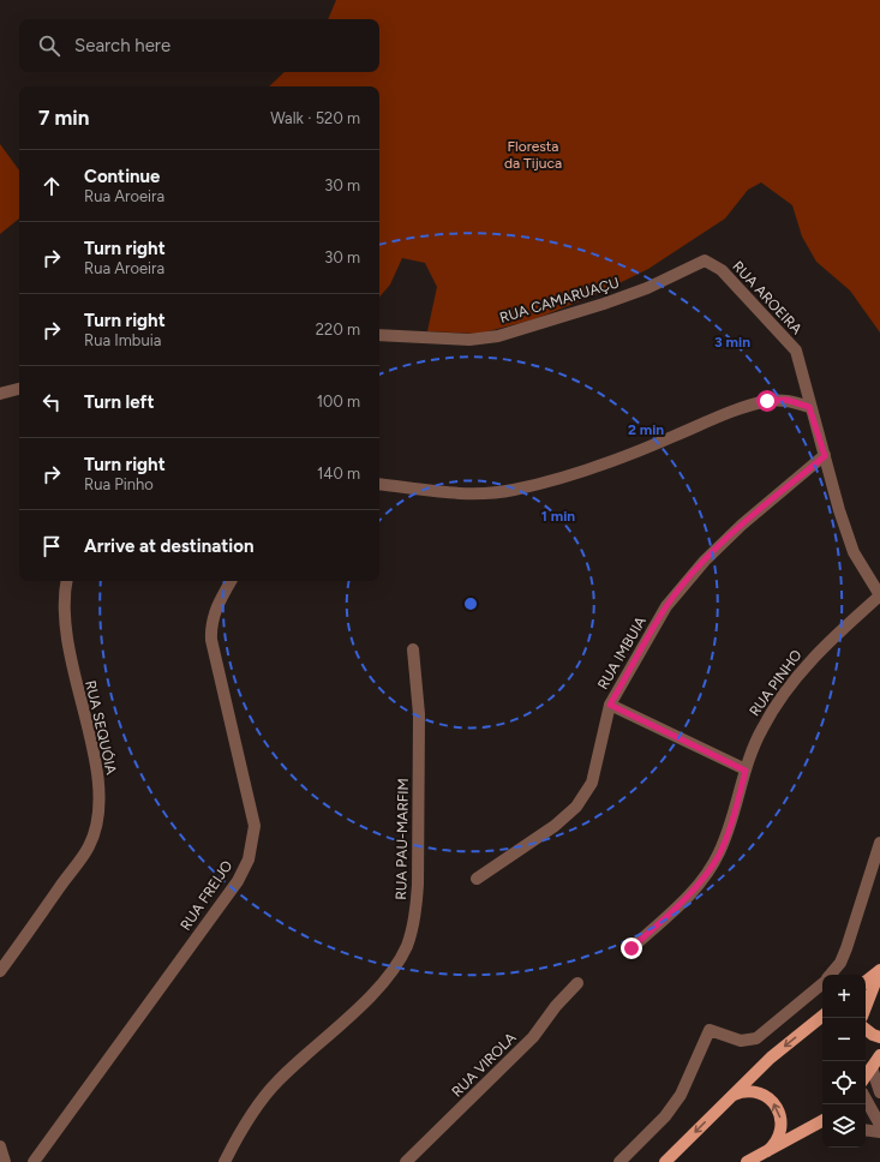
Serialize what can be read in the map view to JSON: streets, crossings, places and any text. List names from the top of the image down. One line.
{"streets":{"street":["RUA AROEIRA","RUA CAMARUAÇU","RUA IMBUIA","RUA PINHO","RUA SEQUÓIA","RUA PAU-MARFIM","RUA FREIJO","RUA VIROLA"]},"crossings":[["RUA AROEIRA","RUA CAMARUAÇU"],["RUA AROEIRA","RUA IMBUIA"],["RUA AROEIRA","RUA PINHO"]],"parks":["Floresta da Tijuca"],"page":{"search":"Search here","heading":["7 min","Walk · 520 m"],"list":[["Continue","Rua Aroeira","30 m"],["Turn right","Rua Aroeira","30 m"],["Turn right","Rua Imbuia","220 m"],["Turn left","100 m"],["Turn right","Rua Pinho","140 m"],"Arrive at destination"],"map_buttons":["+","−"]},"rings":["3 min","2 min","1 min"]}
